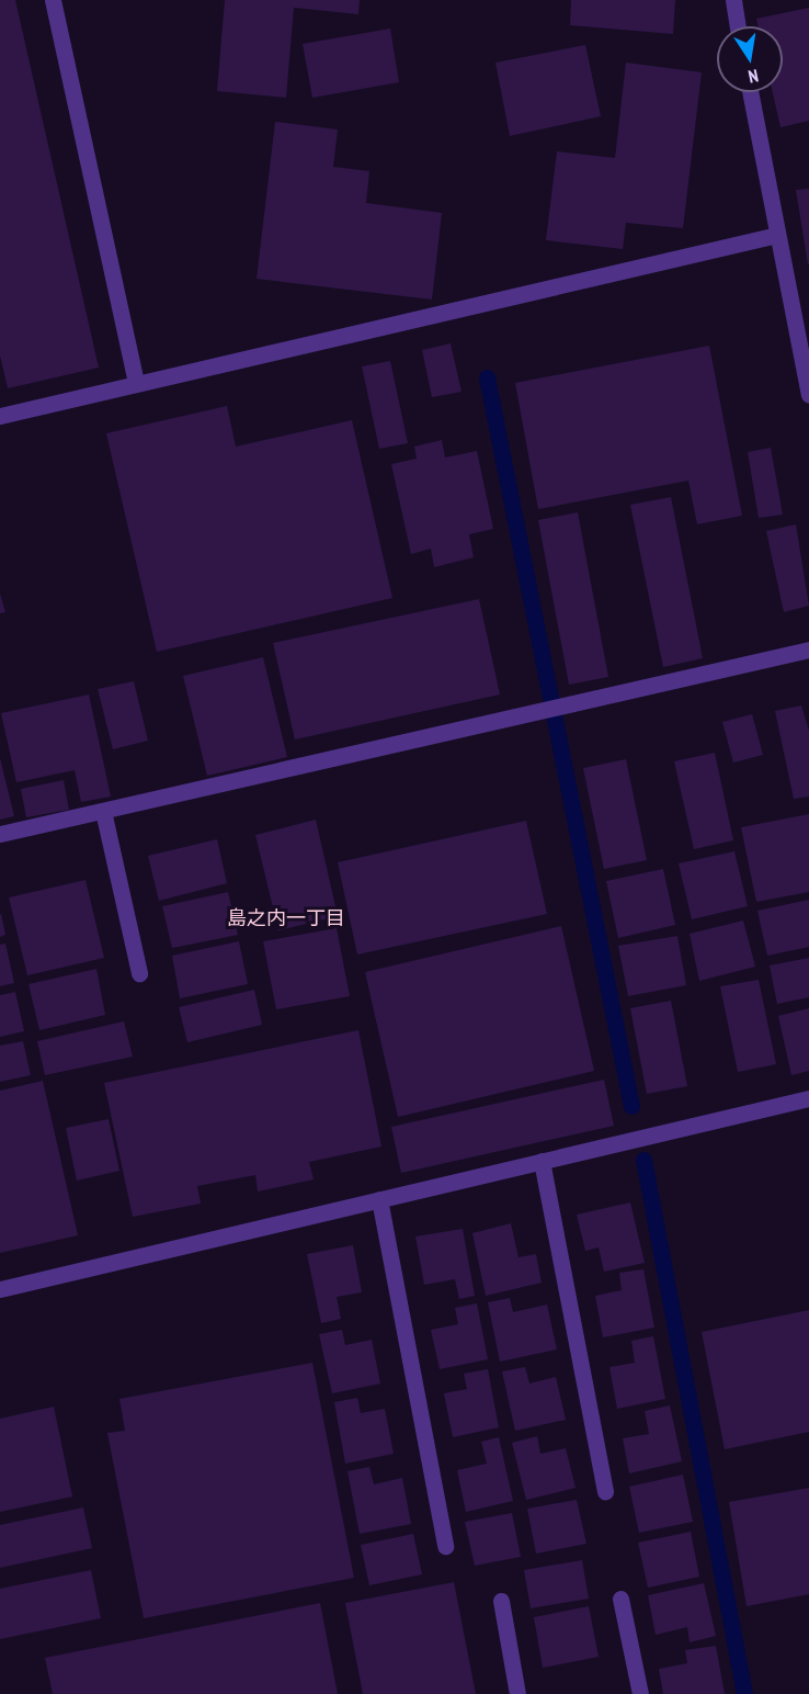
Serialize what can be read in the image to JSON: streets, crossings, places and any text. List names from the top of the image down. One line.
{"districts":["島之内一丁目"],"north":"bottom"}
